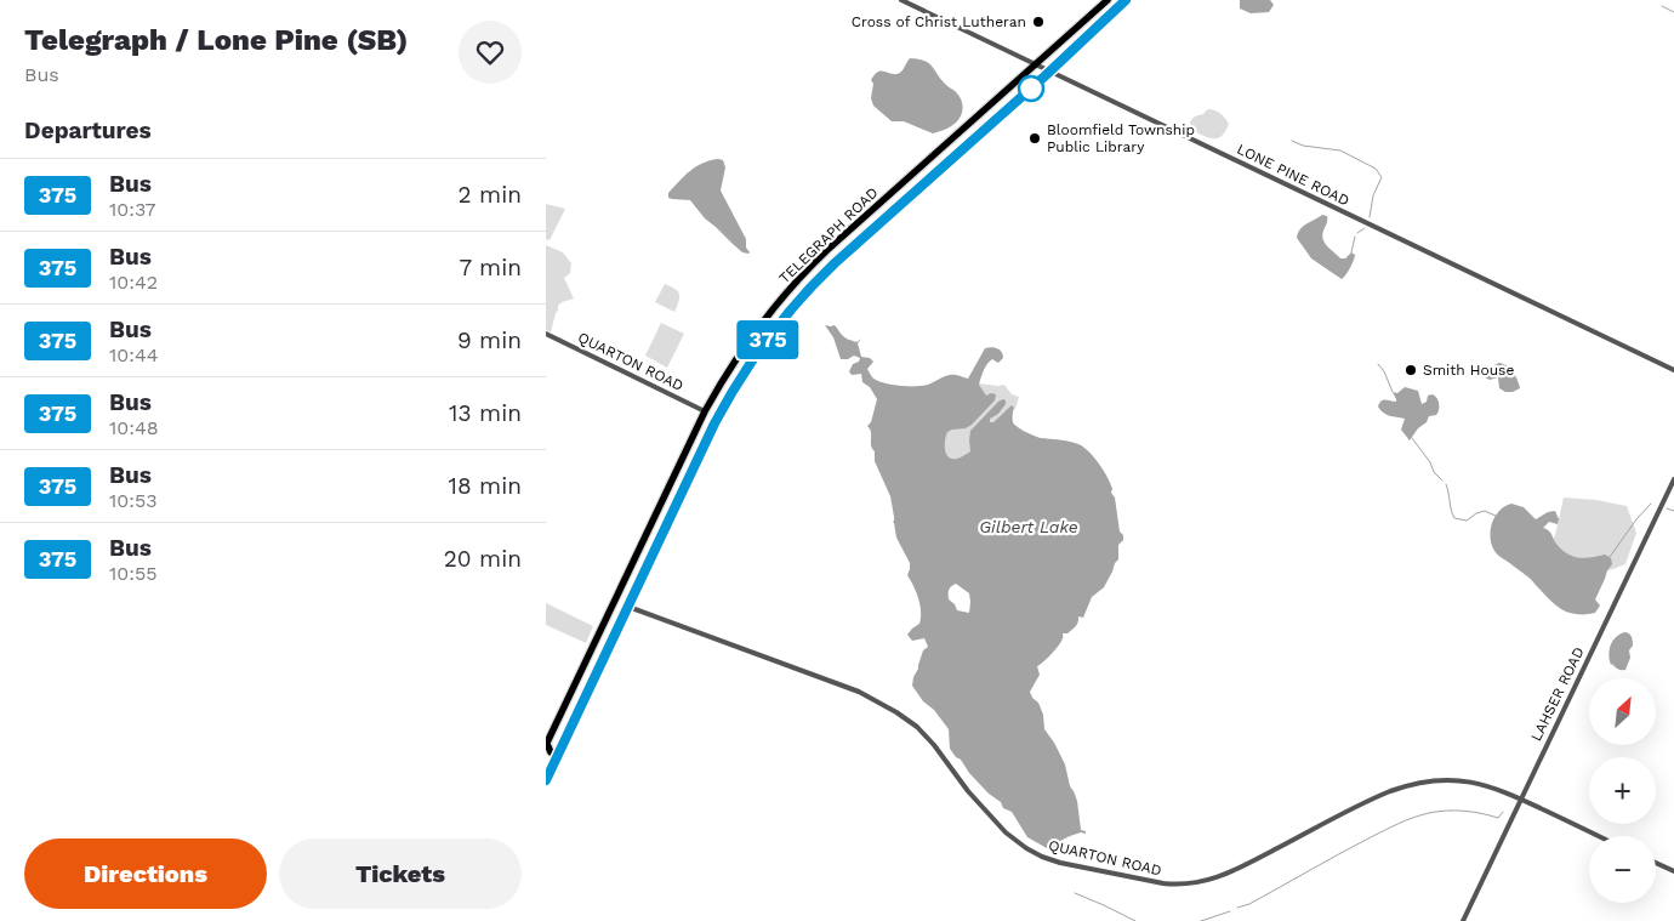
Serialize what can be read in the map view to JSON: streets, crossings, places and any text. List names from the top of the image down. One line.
{"streets":{"highway":["TELEGRAPH ROAD"],"street":["LONE PINE ROAD","QUARTON ROAD","LAHSER ROAD"]},"crossings":[["LONE PINE ROAD","TELEGRAPH ROAD"],["TELEGRAPH ROAD","QUARTON ROAD"],["QUARTON ROAD","LAHSER ROAD"]],"water":["Gilbert Lake"],"places":["Cross of Christ Lutheran","Bloomfield Township Public Library","Smith House"],"lines":["bus line 375"],"north":"top right","page":{"heading":[["Telegraph / Lone Pine (SB)","Bus"],"Departures"],"on_map":"375","list":[{"mark":"375","name":"Bus","note":"10:37","value":"2 min"},{"mark":"375","name":"Bus","note":"10:42","value":"7 min"},{"mark":"375","name":"Bus","note":"10:44","value":"9 min"},{"mark":"375","name":"Bus","note":"10:48","value":"13 min"},{"mark":"375","name":"Bus","note":"10:53","value":"18 min"},{"mark":"375","name":"Bus","note":"10:55","value":"20 min"}],"map_buttons":["+","−"],"buttons":["Directions","Tickets"]}}
